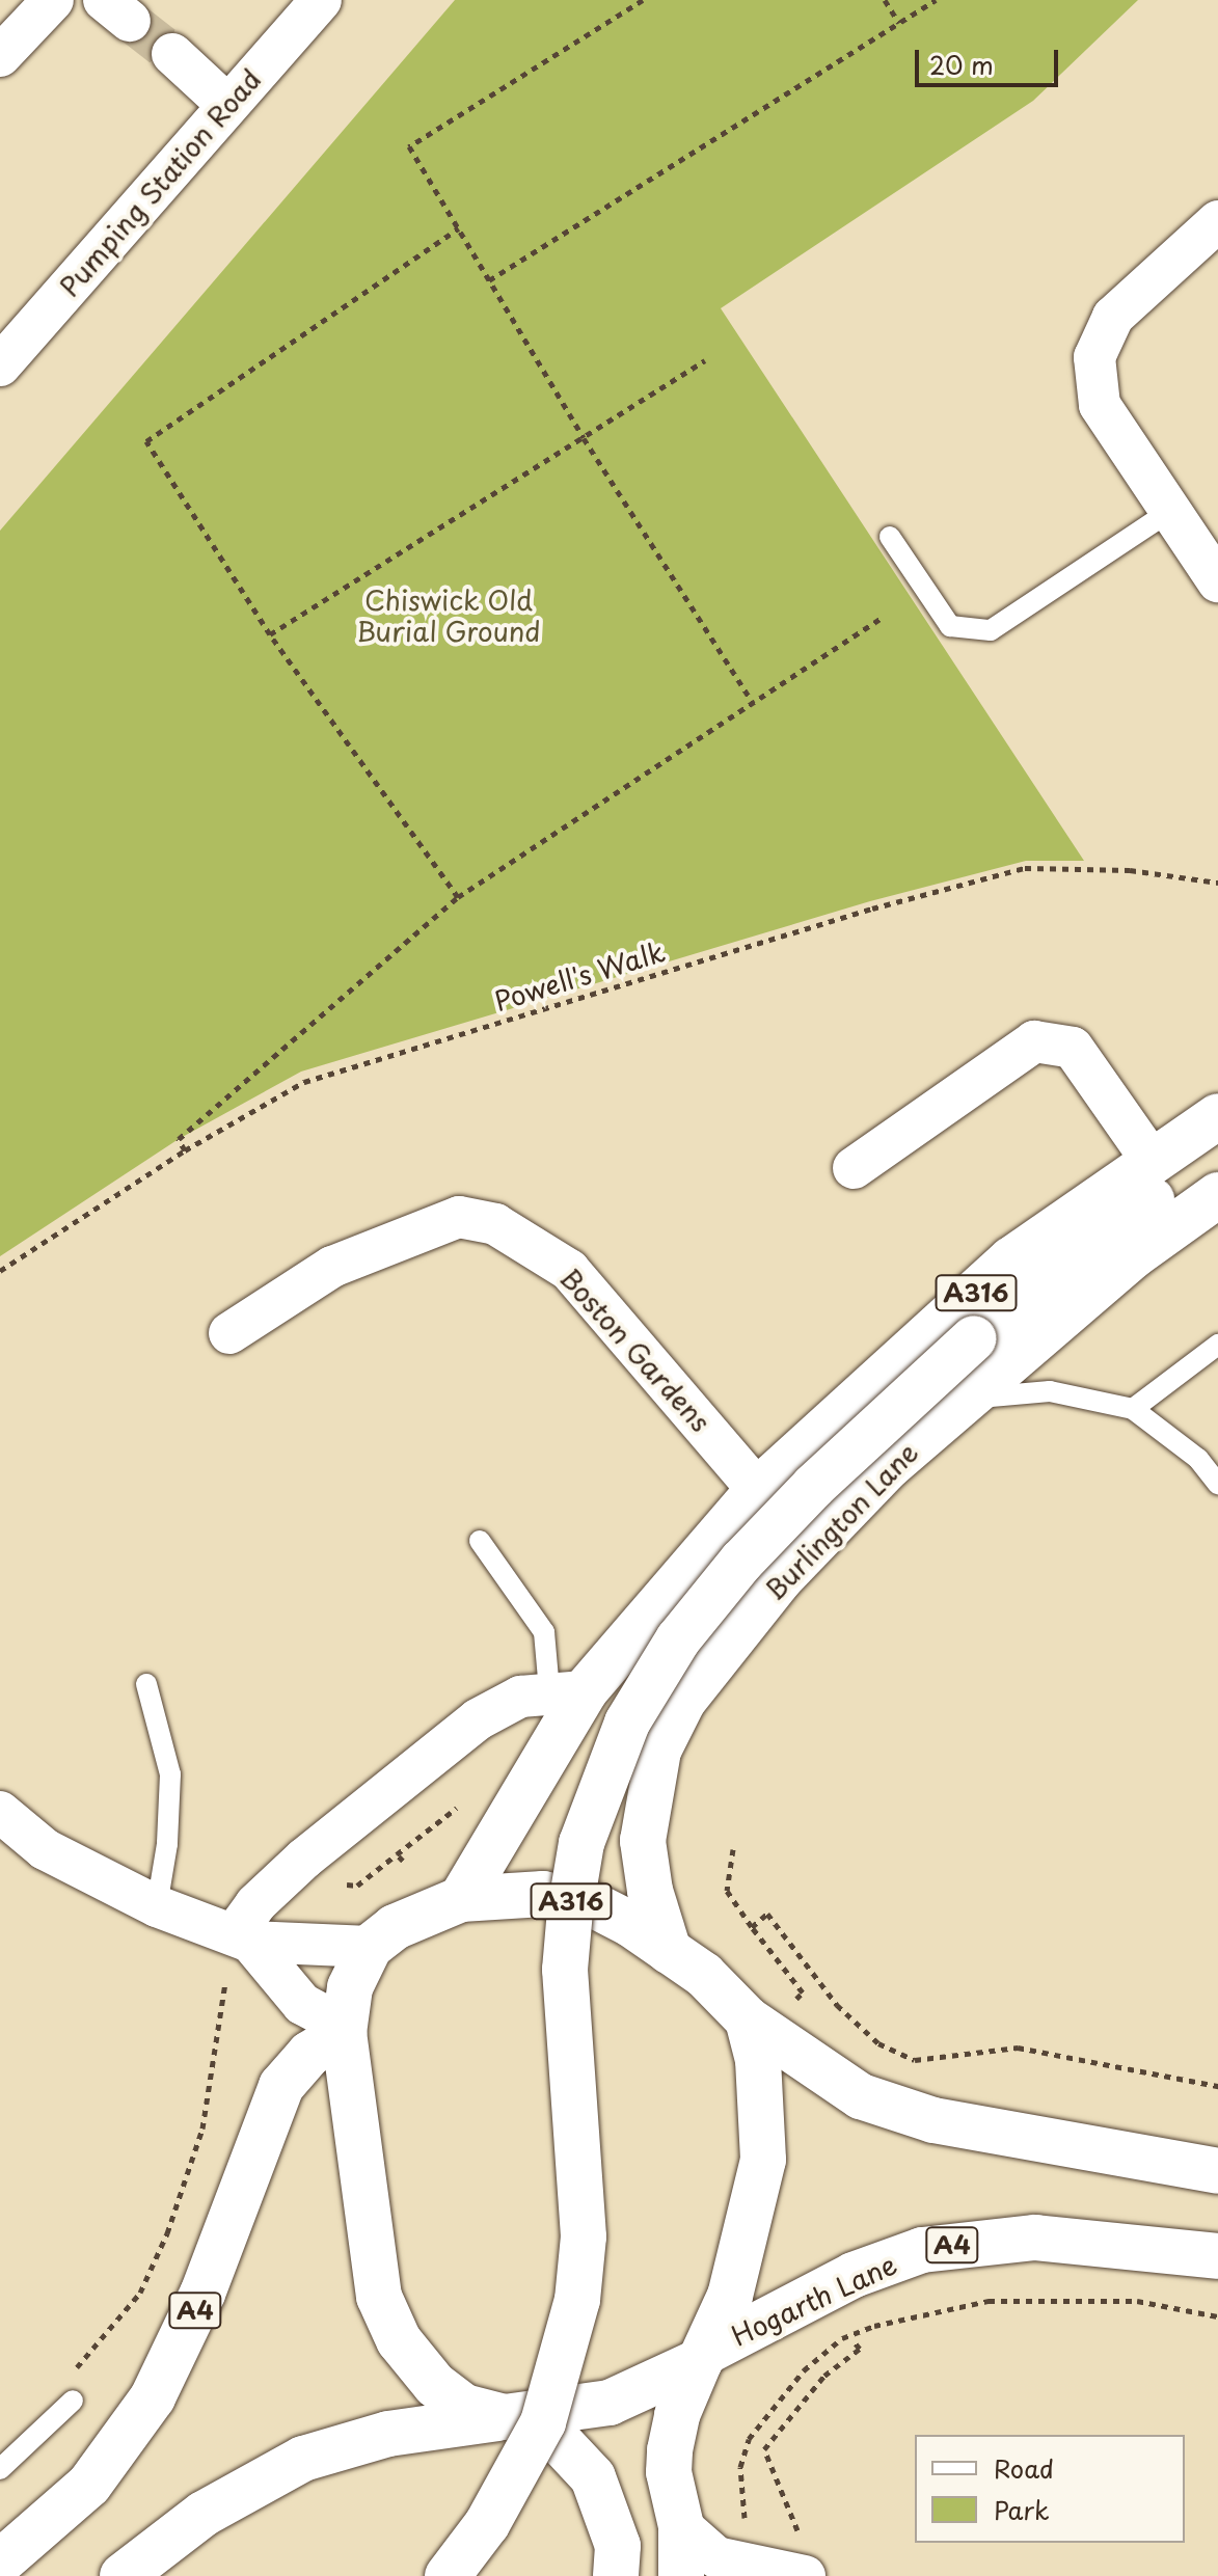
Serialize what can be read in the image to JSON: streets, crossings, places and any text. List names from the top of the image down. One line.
{"streets":{"main road":["A316","Burlington Lane","A4","Hogarth Lane"],"street":["Pumping Station Road","Boston Gardens"],"path":["Powell's Walk"]},"crossings":[["A316","Boston Gardens"]],"parks":["Chiswick Old Burial Ground"],"legend":["Road","Park"],"scale_bar":"20 m"}
